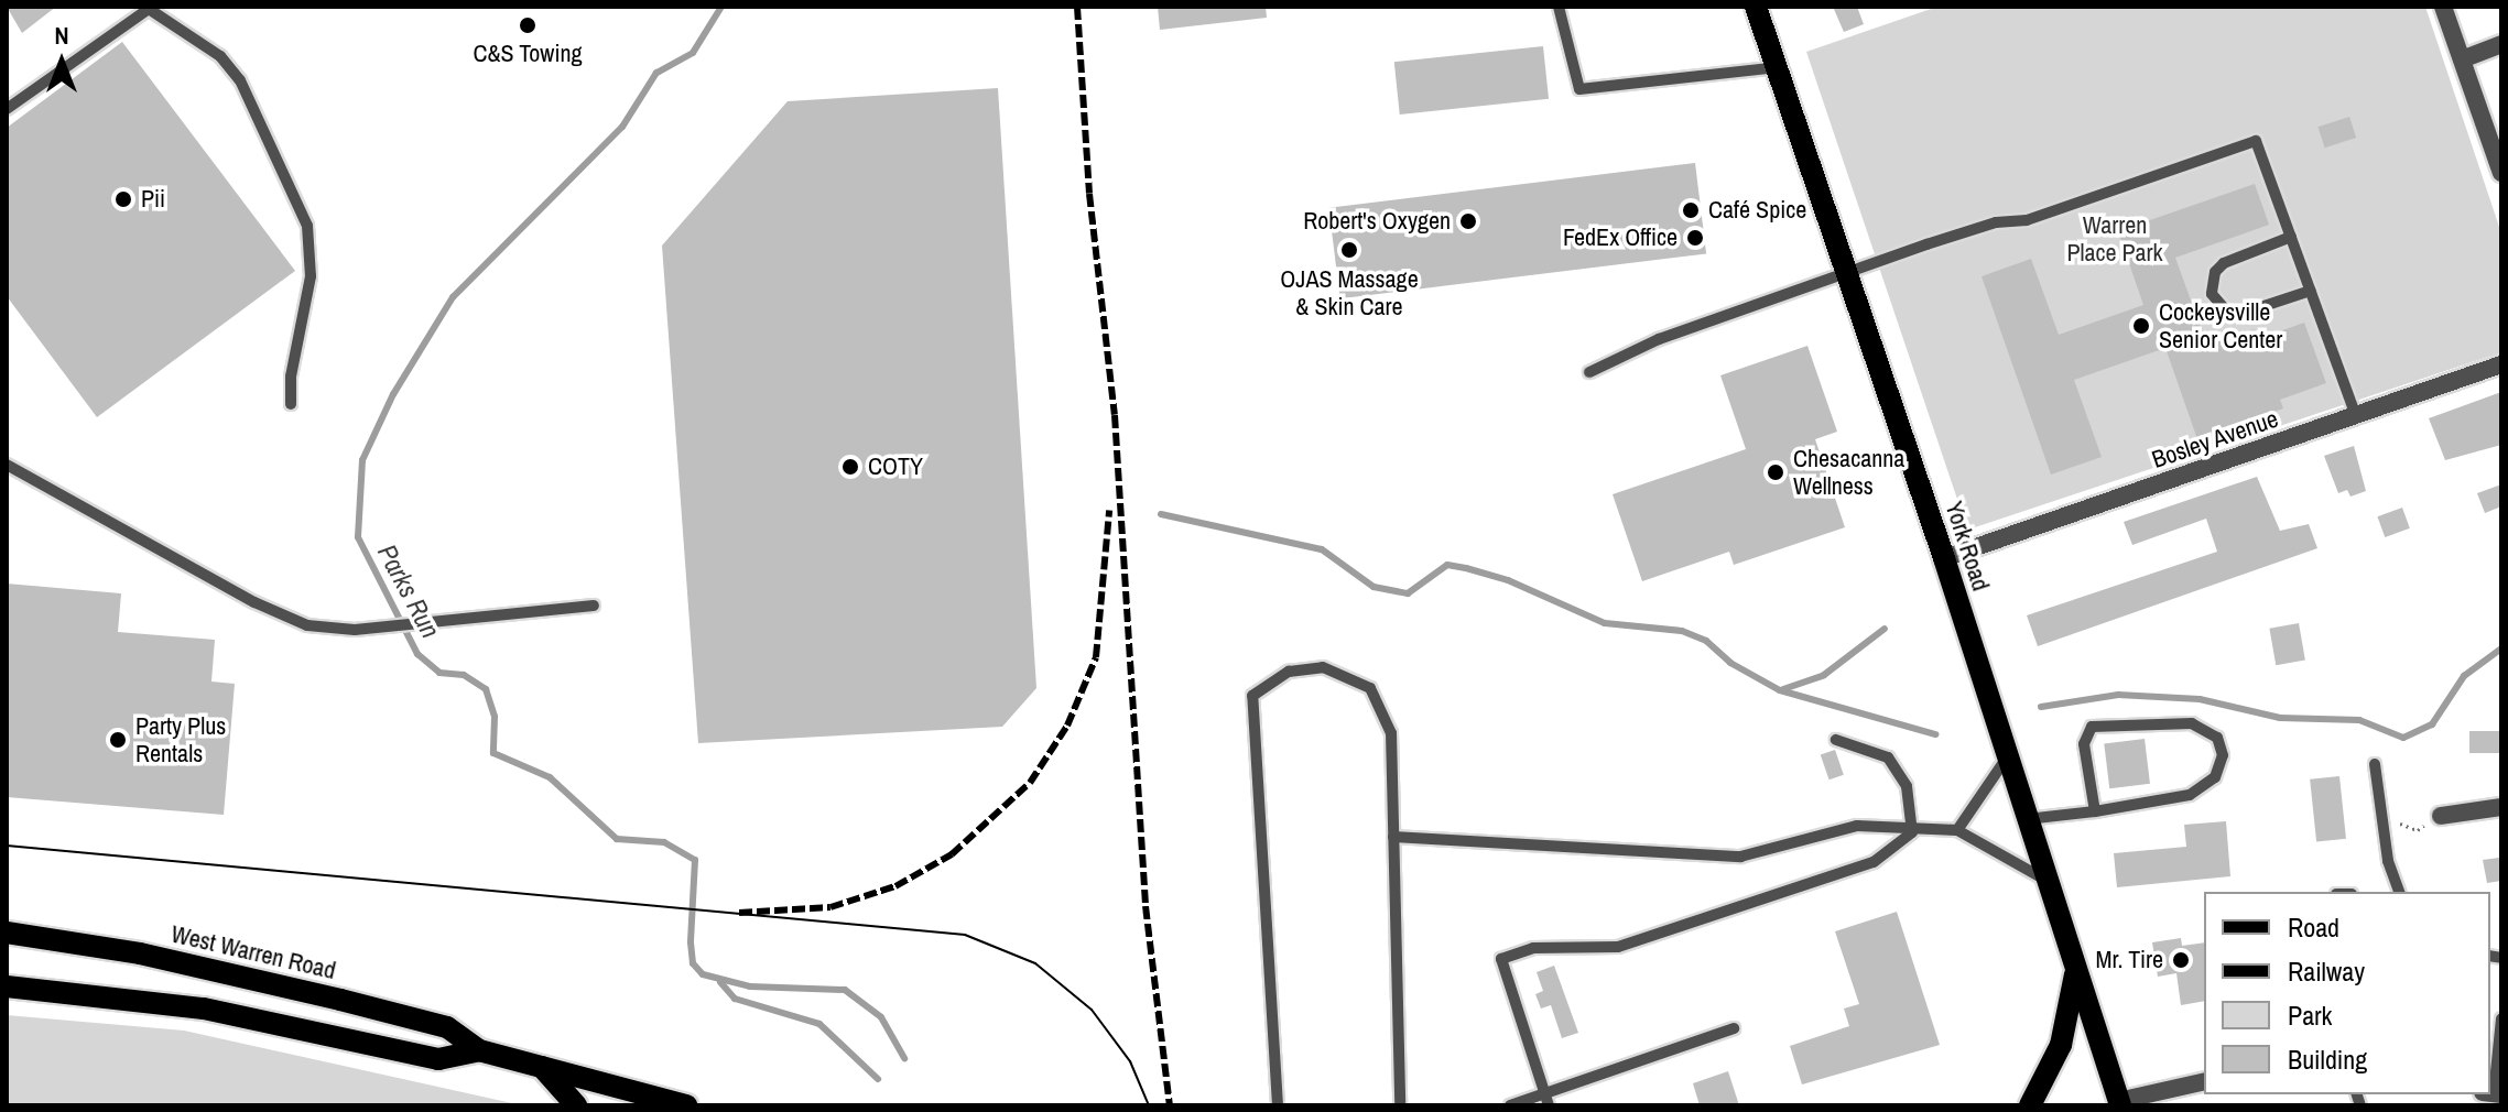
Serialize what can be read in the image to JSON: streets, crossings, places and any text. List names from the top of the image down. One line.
{"streets":{"main road":["York Road","West Warren Road"],"street":["Bosley Avenue"]},"crossings":[["Bosley Avenue","York Road"]],"water":["Parks Run"],"parks":["Warren Place Park"],"places":["C&S Towing","Pii","Café Spice","Robert's Oxygen","FedEx Office","OJAS Massage & Skin Care","Cockeysville Senior Center","COTY","Chesacanna Wellness","Party Plus Rentals","Mr. Tire"],"legend":["Road","Railway","Park","Building"],"north":"top"}
